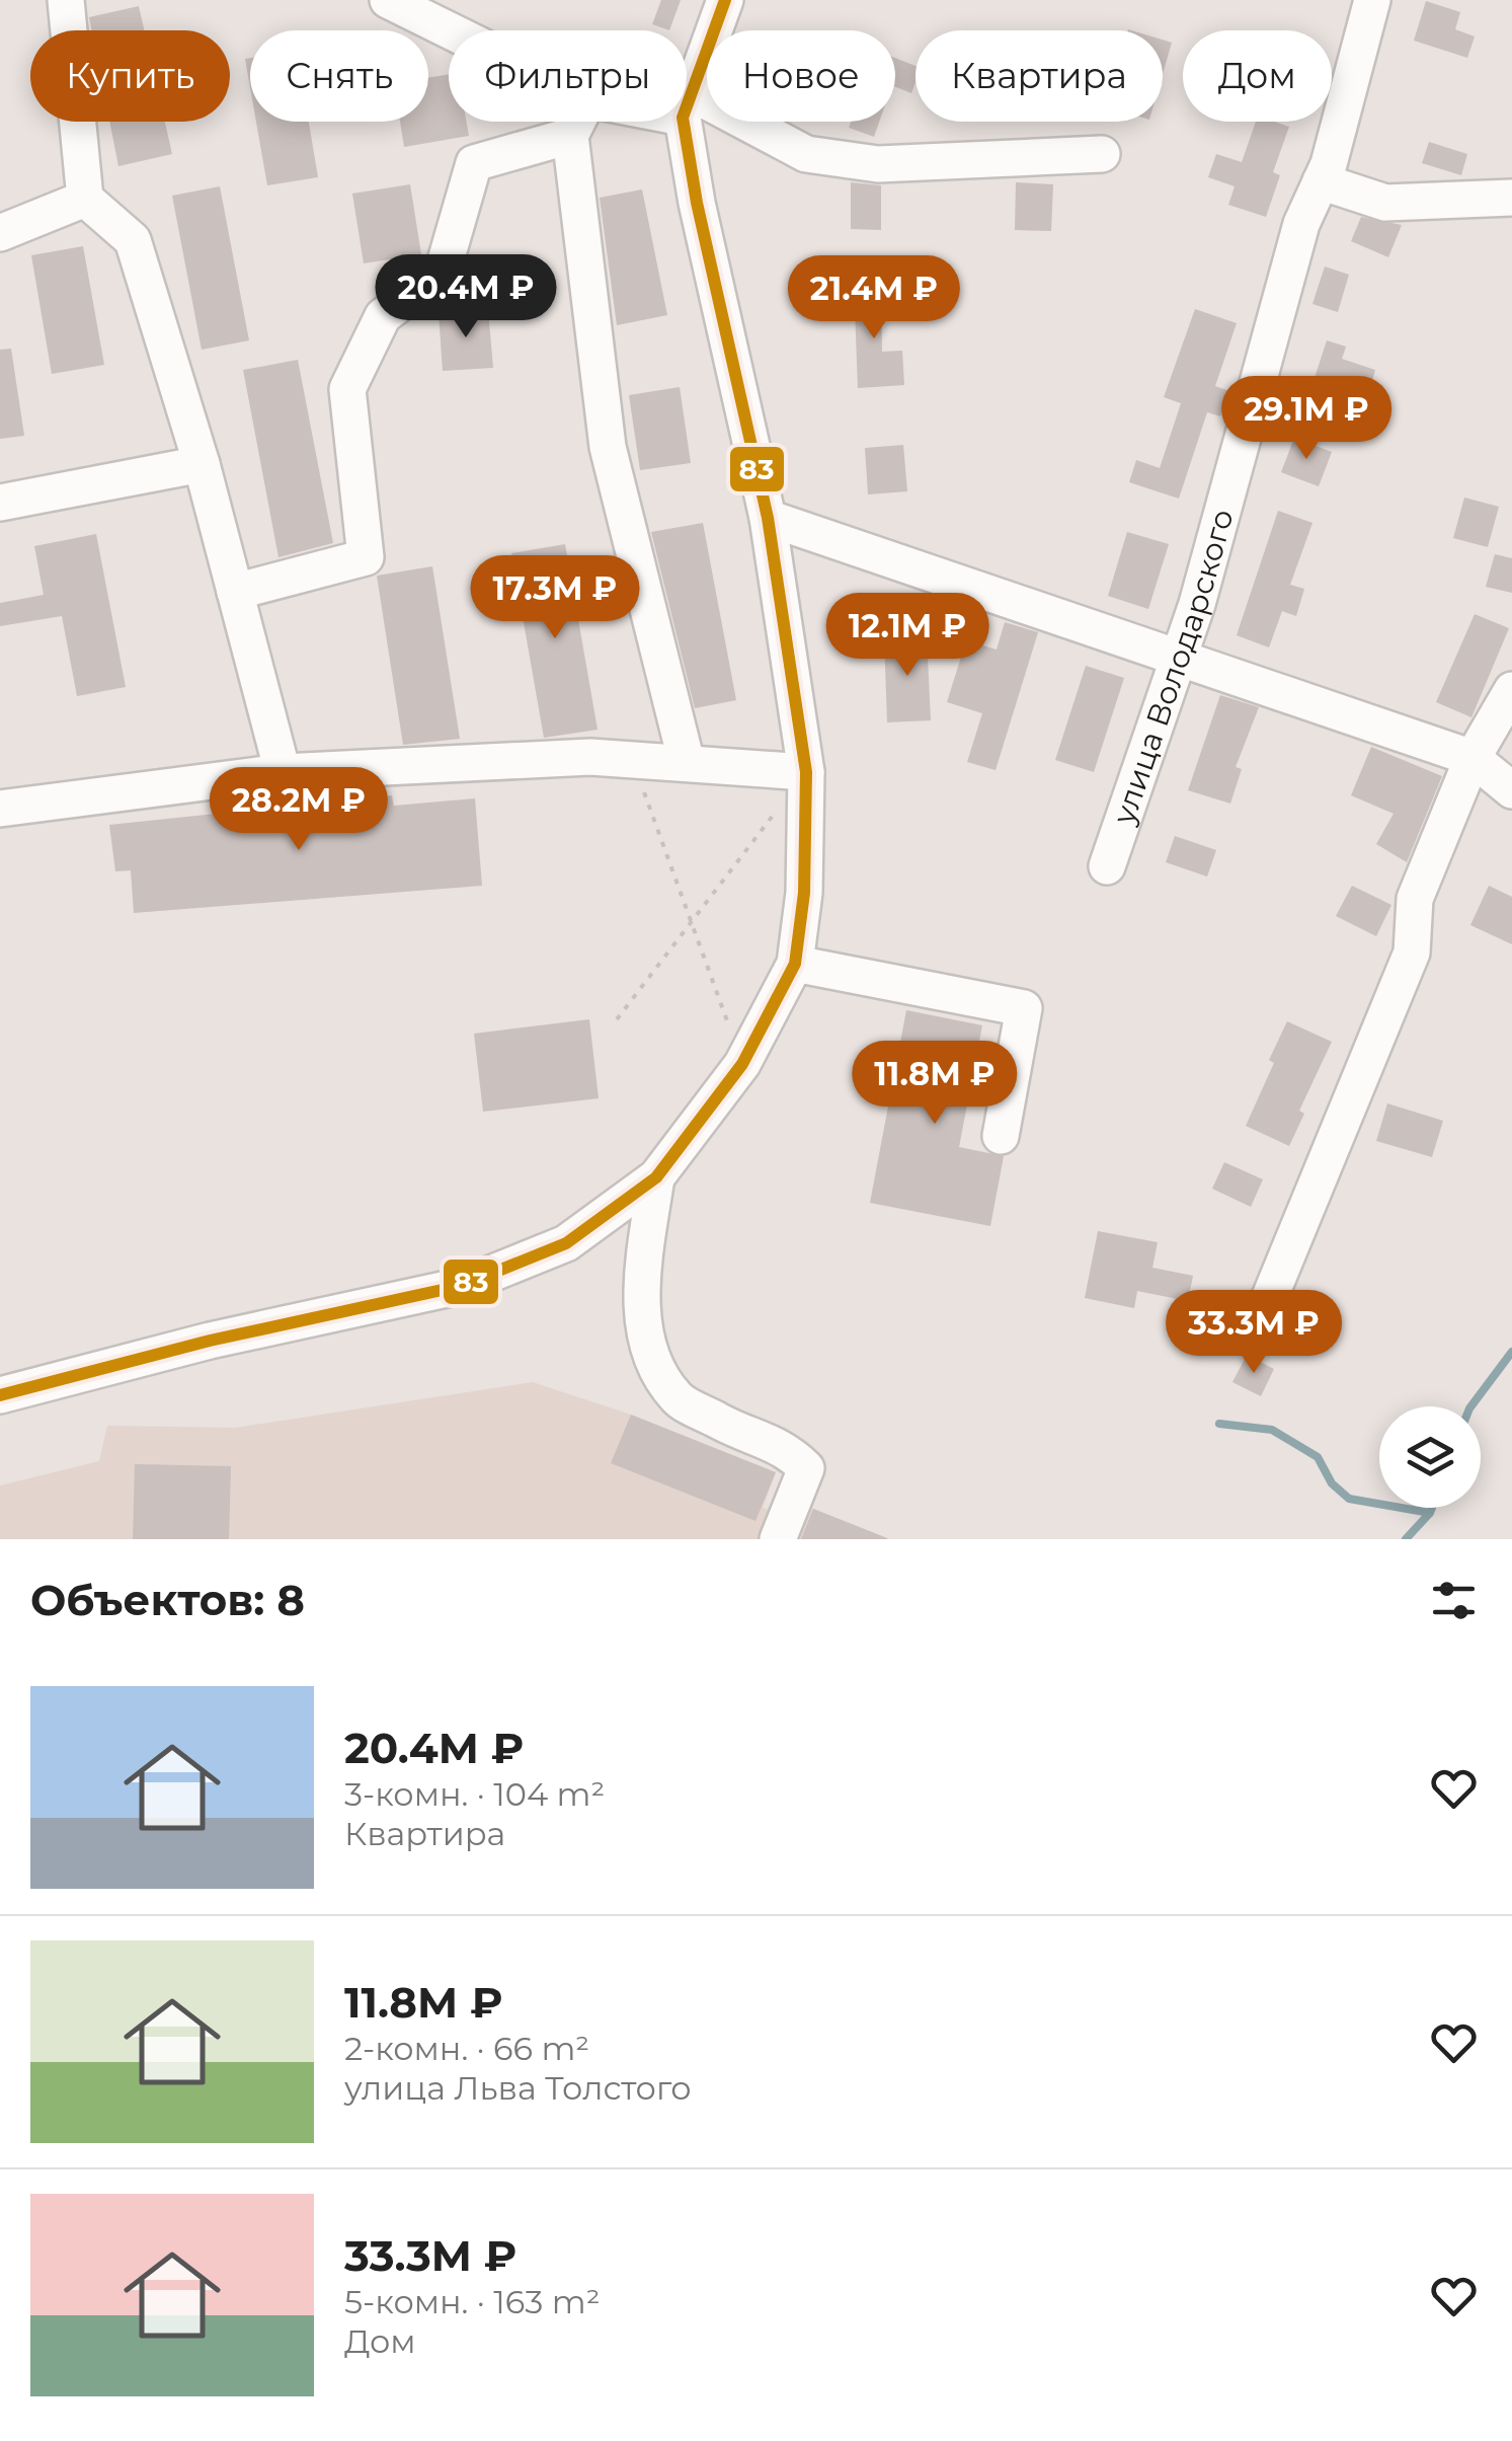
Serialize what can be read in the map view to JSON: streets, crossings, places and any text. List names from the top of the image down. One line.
{"streets":{"street":["улица Володарского"]},"lines":["transit line 83"],"page":{"chip":["Купить","Снять","Фильтры","Новое","Квартира","Дом"],"price":["20.4M ₽","21.4M ₽","29.1M ₽","17.3M ₽","12.1M ₽","28.2M ₽","11.8M ₽","33.3M ₽"],"heading":"Объектов: 8","list":[{"name":"20.4M ₽","note":"3-комн. · 104 m² · Квартира"},{"name":"11.8M ₽","note":"2-комн. · 66 m² · улица Льва Толстого"},{"name":"33.3M ₽","note":"5-комн. · 163 m² · Дом"}]}}
